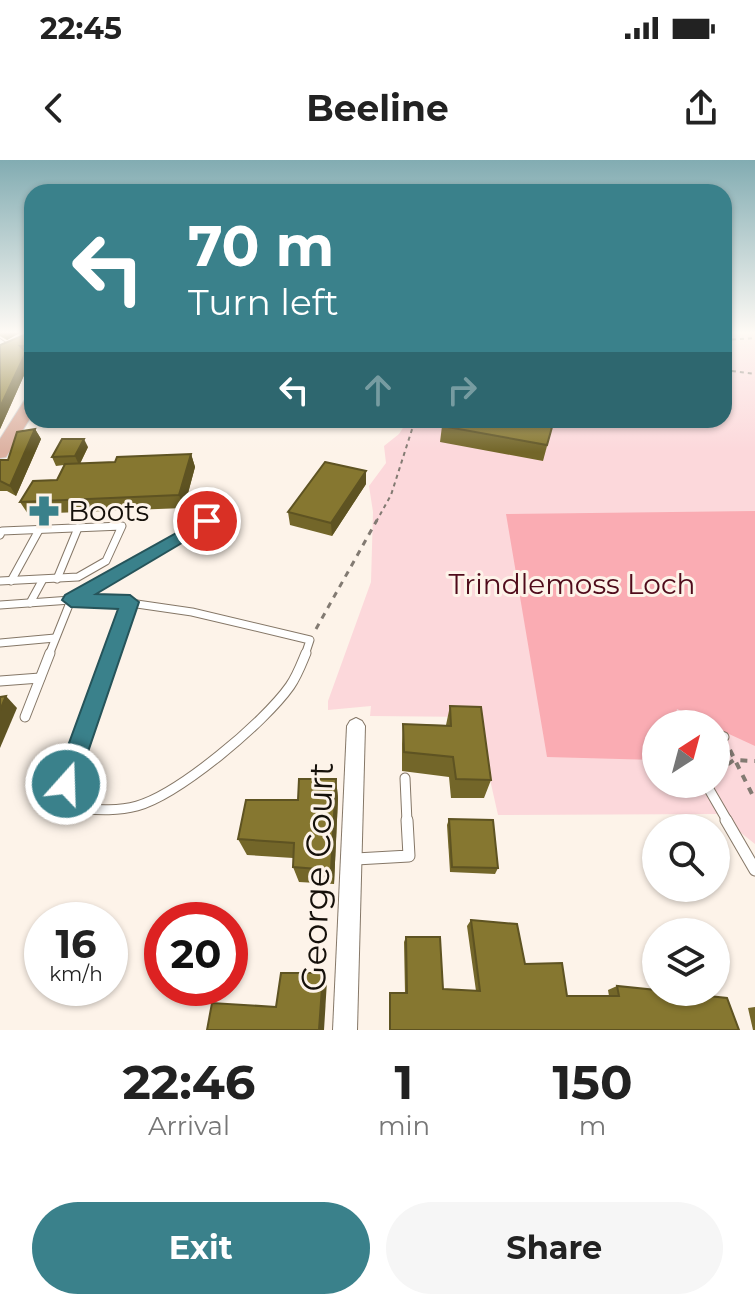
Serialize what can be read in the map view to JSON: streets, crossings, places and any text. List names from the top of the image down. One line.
{"streets":{"street":["George Court"]},"parks":["Trindlemoss Loch"],"places":{"pharmacy":["Boots"]},"north":"top right","page":{"status":"22:45","header":"Beeline","turn":["70 m","Turn left"],"speed":"16 km/h","limit":"20","eta":["22:46","Arrival","1","min","150","m"],"buttons":["Exit","Share"]}}
